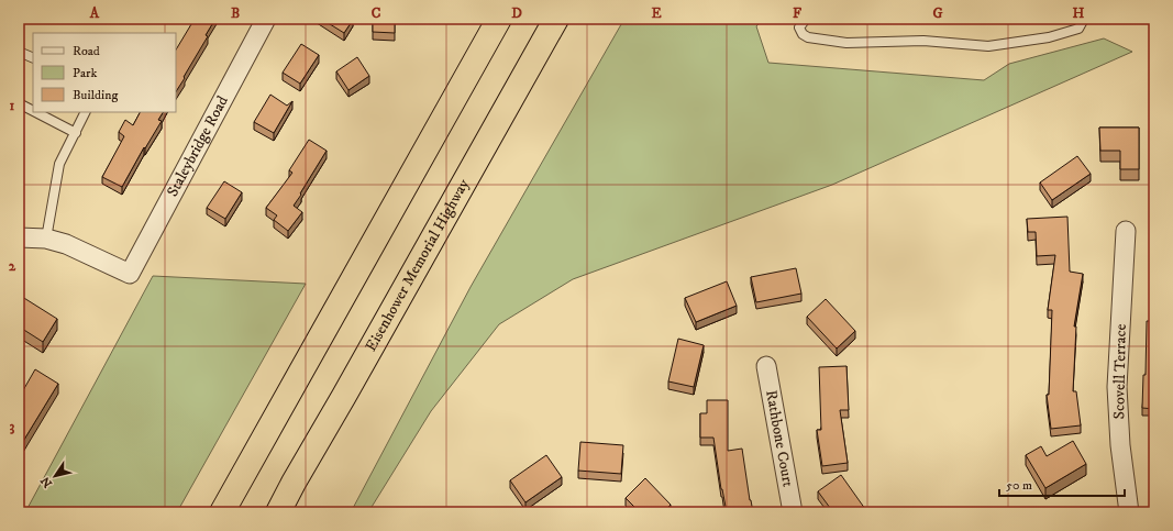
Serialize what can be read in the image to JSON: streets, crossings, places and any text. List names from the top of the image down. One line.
{"streets":{"highway":["Eisenhower Memorial Highway"],"street":["Staleybridge Road","Scovell Terrace","Rathbone Court"]},"legend":["Road","Park","Building"],"scale_bar":"50 m","north":"bottom left","grid":{"columns":["A","B","C","D","E","F","G","H"],"rows":["1","2","3"]}}
